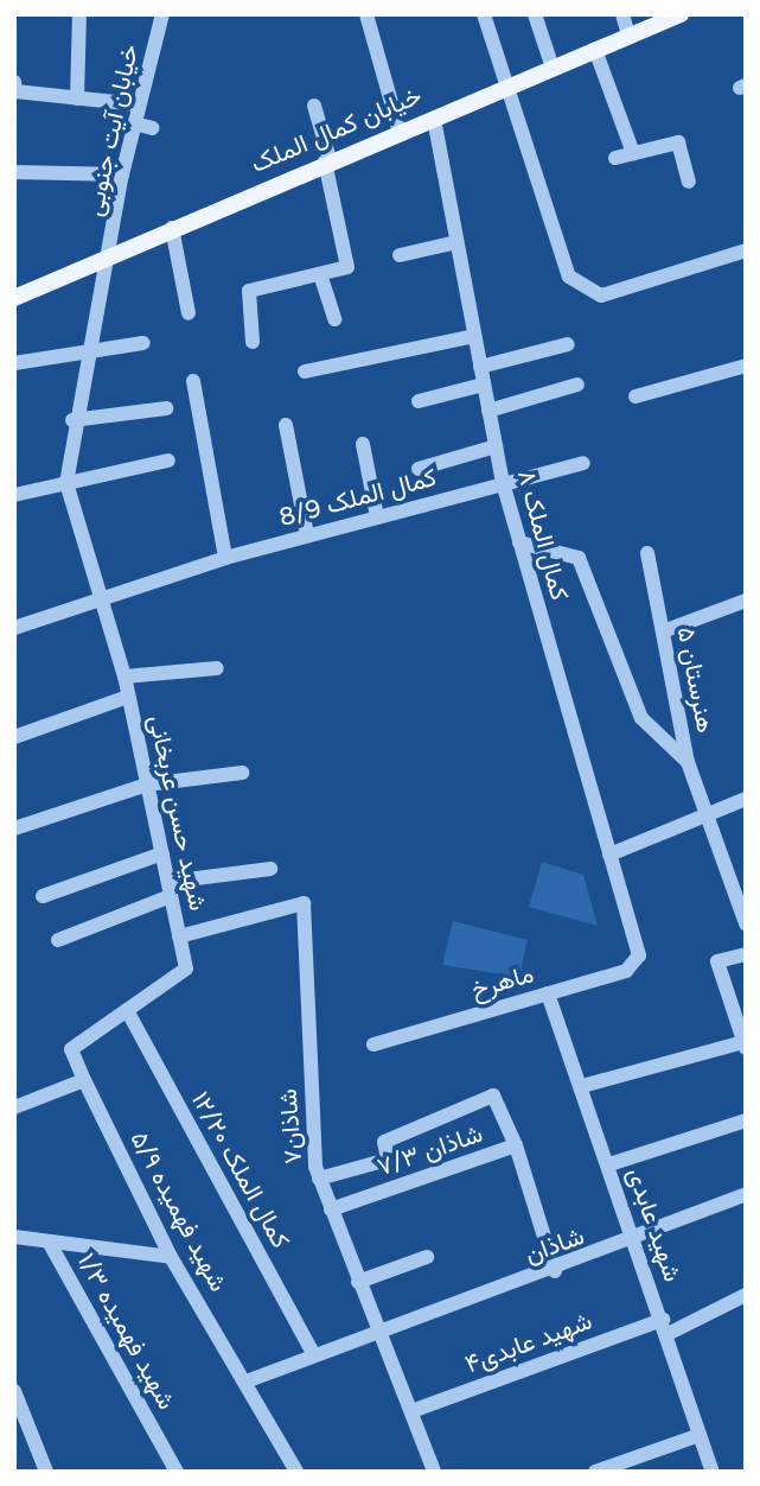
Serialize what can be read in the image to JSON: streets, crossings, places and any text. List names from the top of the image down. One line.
{"streets":{"main road":["خیابان کمال الملک"],"street":["خیابان آیت جنوبی","کمال الملک 8/9","کمال الملک ۸","هنرستان ۵","شهید حسن عربخانی","ماهرخ","شاذان۷","شاذان ۷/۳","کمال الملک ۱۲/۲۰","شهید فهمیده ۵/۹","شهید عابدی","شاذان","شهید فهمیده ۱/۳","شهید عابدی۴"]},"crossings":[["خیابان آیت جنوبی","خیابان کمال الملک"],["خیابان آیت جنوبی","شهید حسن عربخانی"],["خیابان کمال الملک","کمال الملک ۸"],["کمال الملک 8/9","کمال الملک ۸"],["کمال الملک 8/9","شهید حسن عربخانی"],["کمال الملک ۸","ماهرخ"],["شهید حسن عربخانی","شاذان۷"],["شهید حسن عربخانی","کمال الملک ۱۲/۲۰"],["شهید حسن عربخانی","شهید فهمیده ۵/۹"],["ماهرخ","شهید عابدی"],["شاذان۷","شاذان ۷/۳"],["شاذان۷","شاذان"],["شاذان۷","شهید عابدی۴"],["شاذان ۷/۳","شاذان"],["کمال الملک ۱۲/۲۰","شهید فهمیده ۵/۹"],["کمال الملک ۱۲/۲۰","شاذان"],["شهید فهمیده ۵/۹","شاذان"],["شهید عابدی","شاذان"],["شهید عابدی","شهید عابدی۴"]]}
